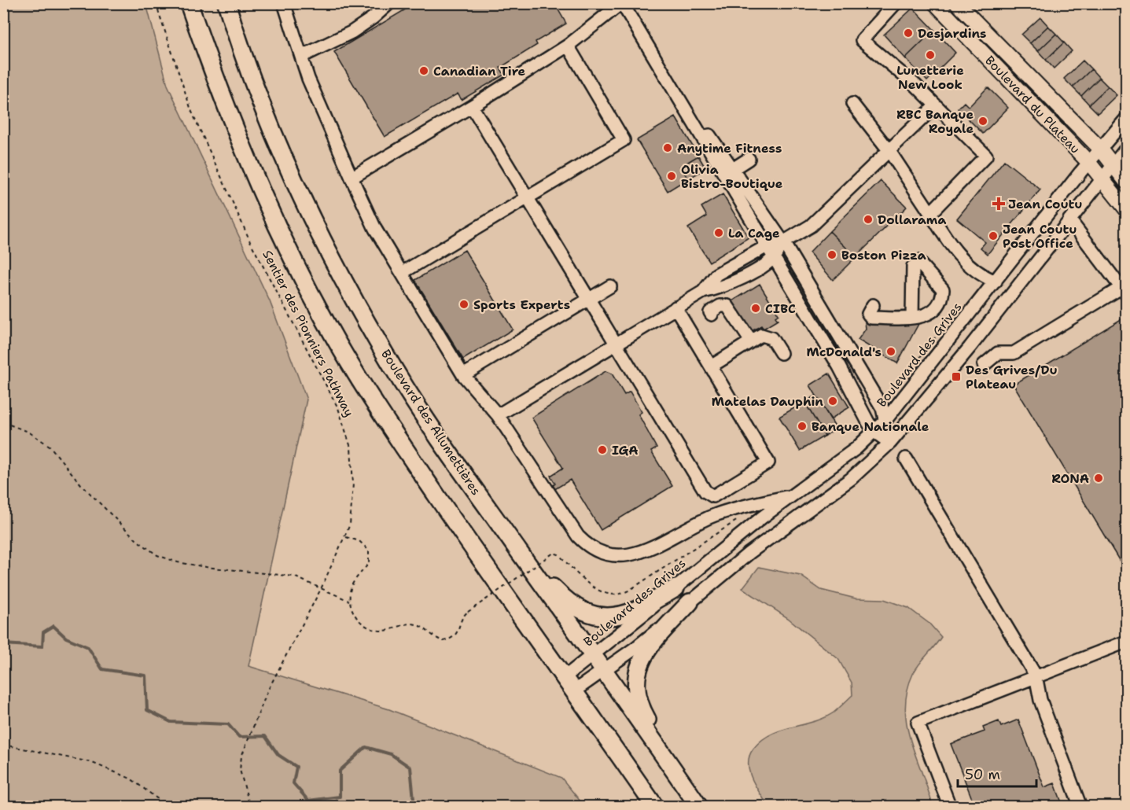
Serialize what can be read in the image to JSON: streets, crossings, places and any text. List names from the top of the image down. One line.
{"streets":{"highway":["Boulevard des Allumettières"],"main road":["Boulevard du Plateau"],"street":["Boulevard des Grives"],"path":["Sentier des Pionniers Pathway"]},"crossings":[["Boulevard du Plateau","Boulevard des Grives"],["Boulevard des Grives","Boulevard des Allumettières"]],"places":{"other":["Desjardins","Lunetterie New Look","Canadian Tire","RBC Banque Royale","Anytime Fitness","Olivia Bistro-Boutique","Dollarama","La Cage","Jean Coutu Post Office","Boston Pizza","Sports Experts","CIBC","McDonald's","Matelas Dauphin","Banque Nationale","IGA","RONA"],"health":["Jean Coutu"],"transit":["Des Grives/Du Plateau"]},"scale_bar":"50 m"}
